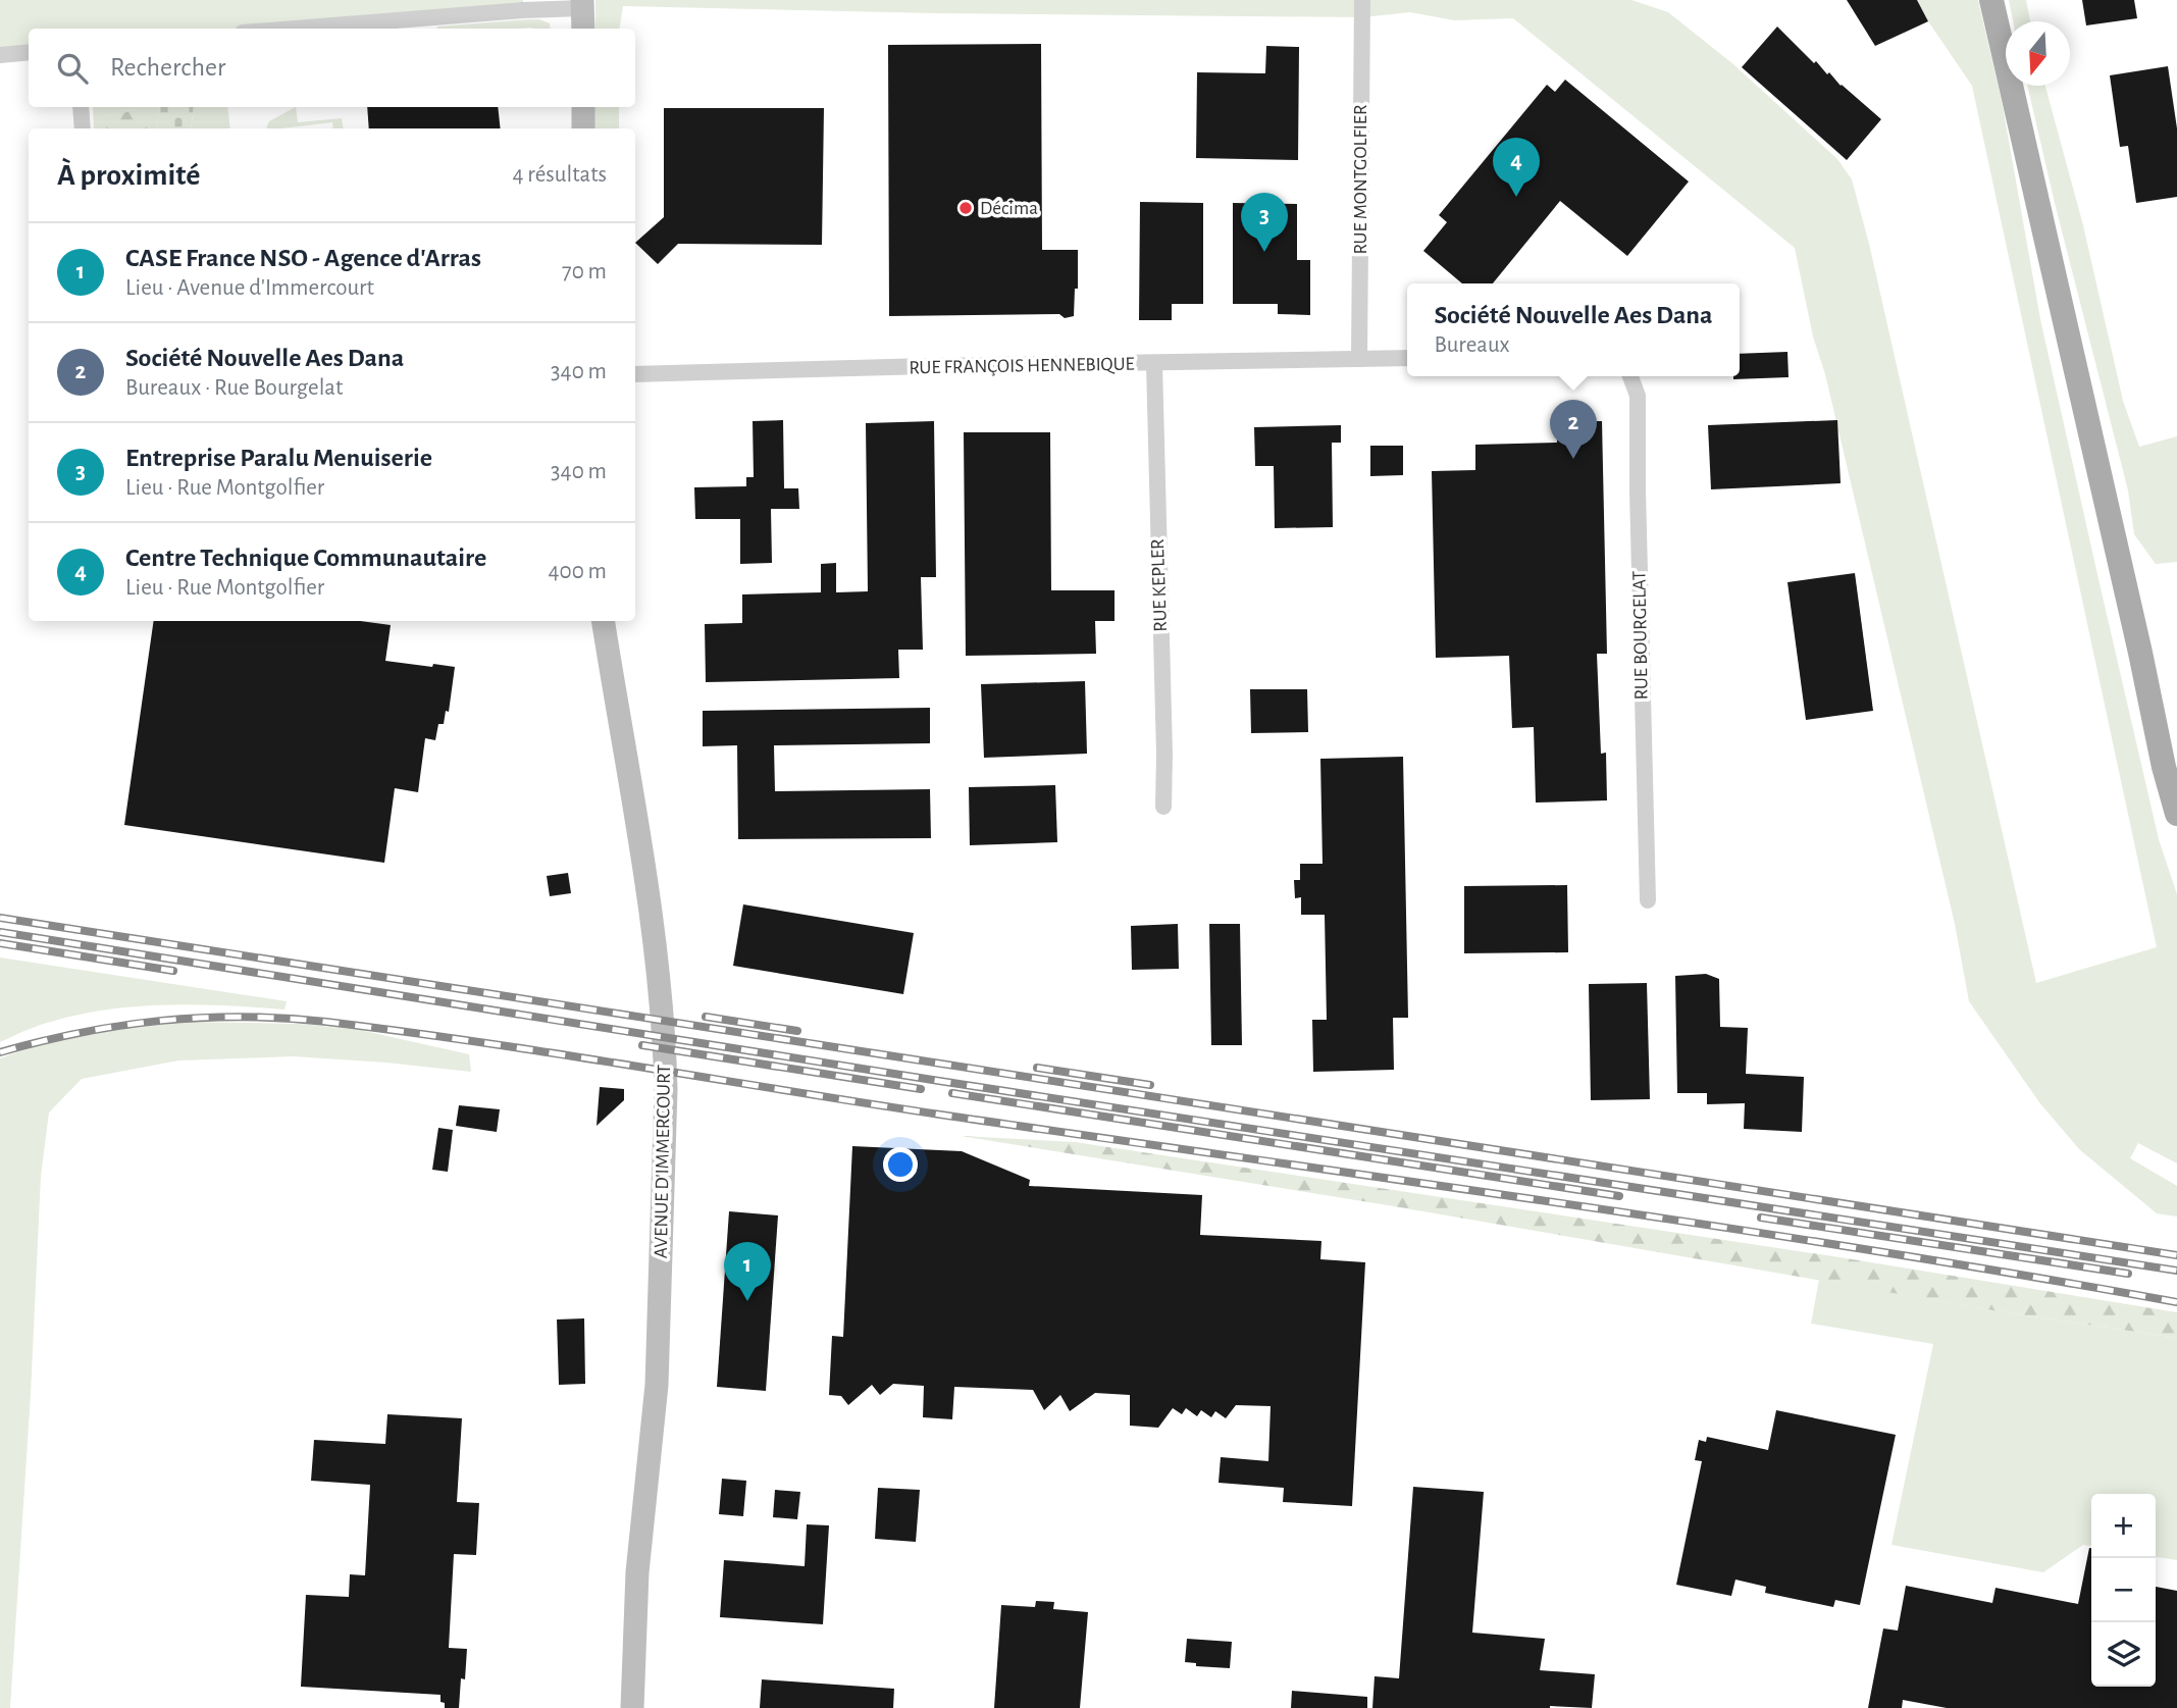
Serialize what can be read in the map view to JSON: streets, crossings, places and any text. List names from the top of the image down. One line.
{"streets":{"main road":["AVENUE D'IMMERCOURT"],"street":["RUE MONTGOLFIER","RUE FRANÇOIS HENNEBIQUE","RUE KEPLER","RUE BOURGELAT"]},"crossings":[["RUE MONTGOLFIER","RUE FRANÇOIS HENNEBIQUE"],["RUE FRANÇOIS HENNEBIQUE","RUE KEPLER"]],"places":["Décima"],"north":"bottom","page":{"search":"Rechercher","heading":["À proximité","4 résultats"],"pins":["4","3","2","1"],"list":[{"mark":"1","name":"CASE France NSO - Agence d'Arras","note":"Lieu · Avenue d'Immercourt","value":"70 m"},{"mark":"2","name":"Société Nouvelle Aes Dana","note":"Bureaux · Rue Bourgelat","value":"340 m"},{"mark":"3","name":"Entreprise Paralu Menuiserie","note":"Lieu · Rue Montgolfier","value":"340 m"},{"mark":"4","name":"Centre Technique Communautaire","note":"Lieu · Rue Montgolfier","value":"400 m"}],"popup":["Société Nouvelle Aes Dana","Bureaux"],"map_buttons":["+","−"]}}
